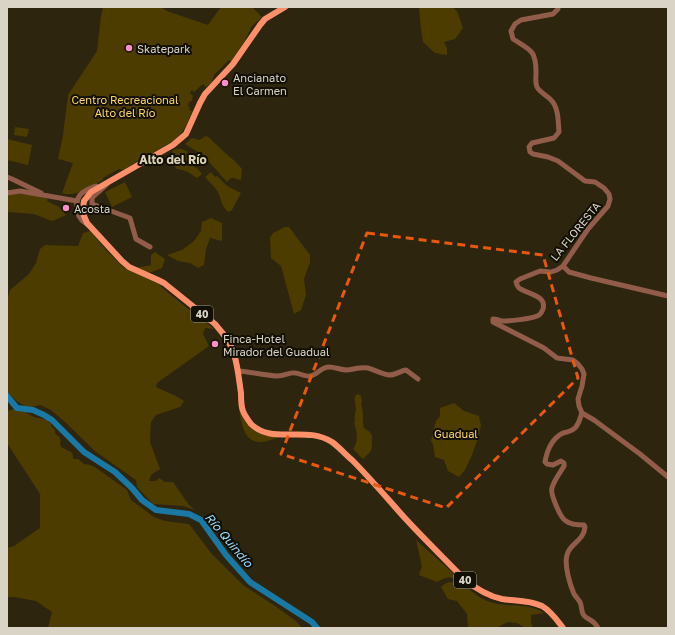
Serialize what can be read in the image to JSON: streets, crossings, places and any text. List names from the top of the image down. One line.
{"streets":{"main road":["40"],"street":["LA FLORESTA"]},"districts":["Alto del Río"],"water":["Río Quindío"],"parks":["Centro Recreacional Alto del Río","Guadual"],"places":["Skatepark","Ancianato El Carmen","Acosta","Finca-Hotel Mirador del Guadual"]}
